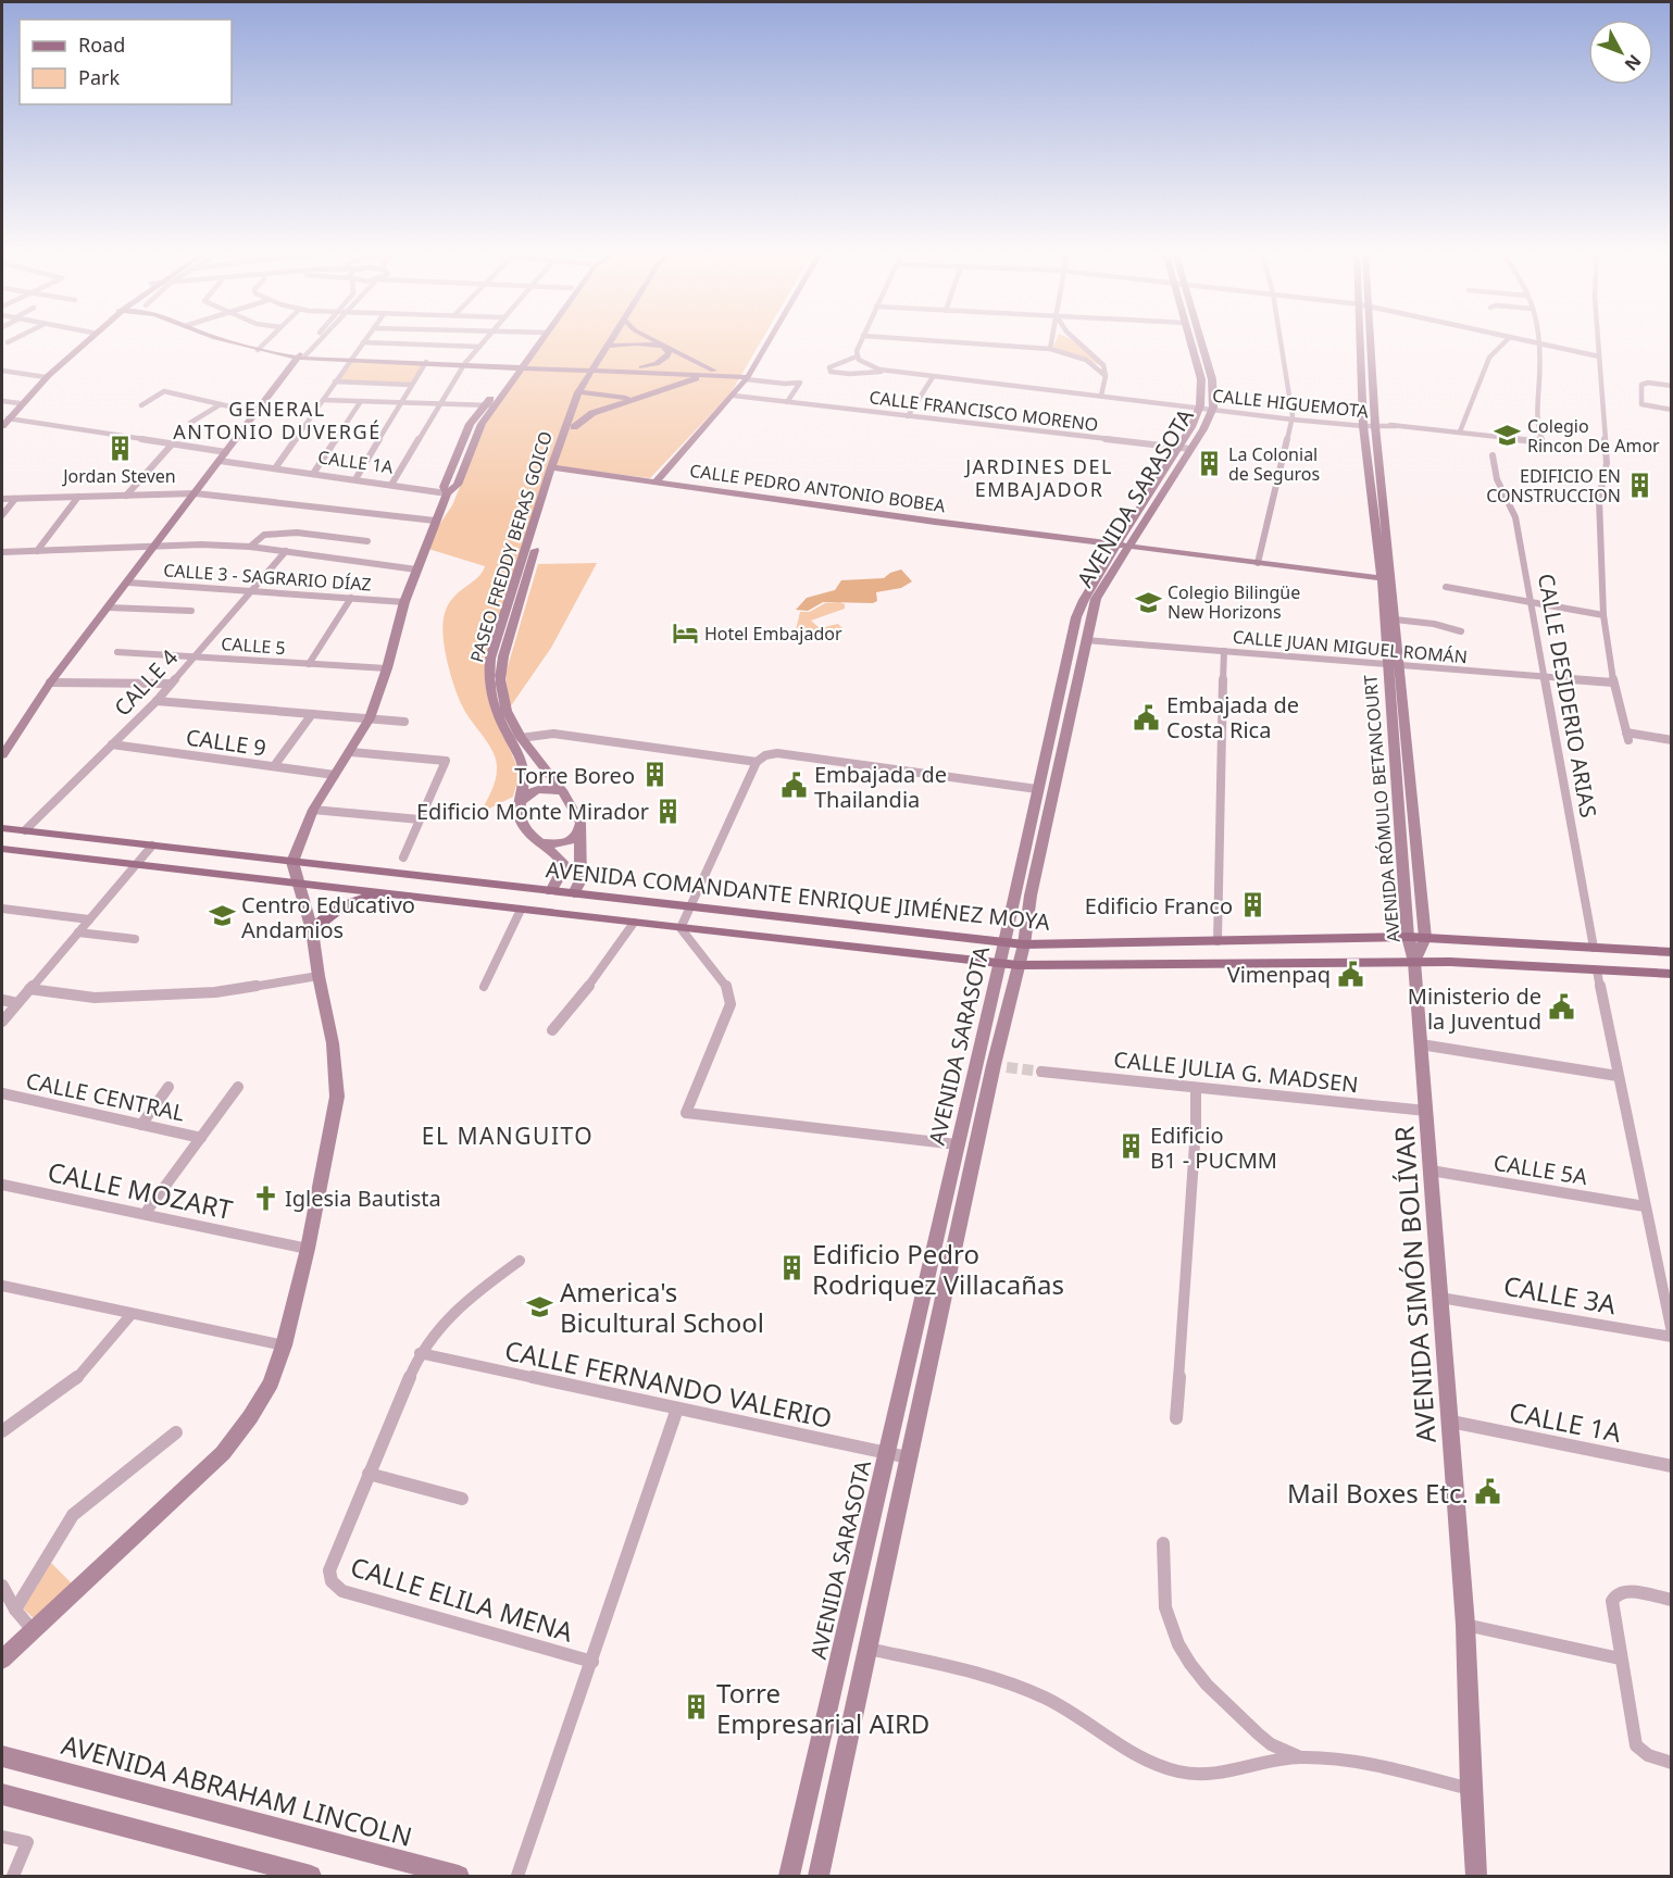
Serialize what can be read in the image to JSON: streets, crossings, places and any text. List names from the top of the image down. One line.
{"streets":{"main road":["CALLE PEDRO ANTONIO BOBEA","AVENIDA SARASOTA","PASEO FREDDY BERAS GOICO","AVENIDA RÓMULO BETANCOURT","AVENIDA COMANDANTE ENRIQUE JIMÉNEZ MOYA","AVENIDA SIMÓN BOLÍVAR","AVENIDA ABRAHAM LINCOLN"],"street":["CALLE HIGUEMOTA","CALLE FRANCISCO MORENO","CALLE 1A","CALLE 3 - SAGRARIO DÍAZ","CALLE 5","CALLE JUAN MIGUEL ROMÁN","CALLE 4","CALLE DESIDERIO ARIAS","CALLE 9","CALLE JULIA G. MADSEN","CALLE CENTRAL","CALLE 5A","CALLE MOZART","CALLE 3A","CALLE FERNANDO VALERIO","CALLE ELILA MENA"]},"crossings":[["CALLE HIGUEMOTA","AVENIDA SARASOTA"],["CALLE HIGUEMOTA","AVENIDA RÓMULO BETANCOURT"],["CALLE FRANCISCO MORENO","AVENIDA SARASOTA"],["CALLE 1A","AVENIDA SIMÓN BOLÍVAR"],["CALLE PEDRO ANTONIO BOBEA","AVENIDA SARASOTA"],["CALLE PEDRO ANTONIO BOBEA","PASEO FREDDY BERAS GOICO"],["CALLE PEDRO ANTONIO BOBEA","AVENIDA RÓMULO BETANCOURT"],["AVENIDA SARASOTA","CALLE JUAN MIGUEL ROMÁN"],["AVENIDA SARASOTA","AVENIDA COMANDANTE ENRIQUE JIMÉNEZ MOYA"],["AVENIDA SARASOTA","CALLE FERNANDO VALERIO"],["PASEO FREDDY BERAS GOICO","AVENIDA COMANDANTE ENRIQUE JIMÉNEZ MOYA"],["CALLE 3 - SAGRARIO DÍAZ","CALLE 4"],["CALLE 5","CALLE 4"],["CALLE JUAN MIGUEL ROMÁN","CALLE DESIDERIO ARIAS"],["CALLE JUAN MIGUEL ROMÁN","AVENIDA RÓMULO BETANCOURT"],["CALLE 4","CALLE 9"],["CALLE 4","AVENIDA COMANDANTE ENRIQUE JIMÉNEZ MOYA"],["CALLE DESIDERIO ARIAS","AVENIDA COMANDANTE ENRIQUE JIMÉNEZ MOYA"],["AVENIDA RÓMULO BETANCOURT","AVENIDA COMANDANTE ENRIQUE JIMÉNEZ MOYA"],["AVENIDA RÓMULO BETANCOURT","AVENIDA SIMÓN BOLÍVAR"],["AVENIDA COMANDANTE ENRIQUE JIMÉNEZ MOYA","AVENIDA SIMÓN BOLÍVAR"],["CALLE JULIA G. MADSEN","AVENIDA SIMÓN BOLÍVAR"],["CALLE 5A","AVENIDA SIMÓN BOLÍVAR"],["AVENIDA SIMÓN BOLÍVAR","CALLE 3A"],["CALLE FERNANDO VALERIO","CALLE ELILA MENA"]],"districts":["GENERAL ANTONIO DUVERGÉ","JARDINES DEL EMBAJADOR","EL MANGUITO"],"places":{"school or university":["Colegio Rincon De Amor","Colegio Bilingüe New Horizons","Centro Educativo Andamios","America's Bicultural School"],"building":["Jordan Steven","La Colonial de Seguros","EDIFICIO EN CONSTRUCCION","Torre Boreo","Edificio Monte Mirador","Edificio Franco","Edificio B1 - PUCMM","Edificio Pedro Rodriquez Villacañas","Torre Empresarial AIRD"],"hotel":["Hotel Embajador"],"public building":["Embajada de Costa Rica","Embajada de Thailandia","Vimenpaq","Ministerio de la Juventud","Mail Boxes Etc."],"church":["Iglesia Bautista"]},"legend":["Road","Park"],"north":"bottom right"}
